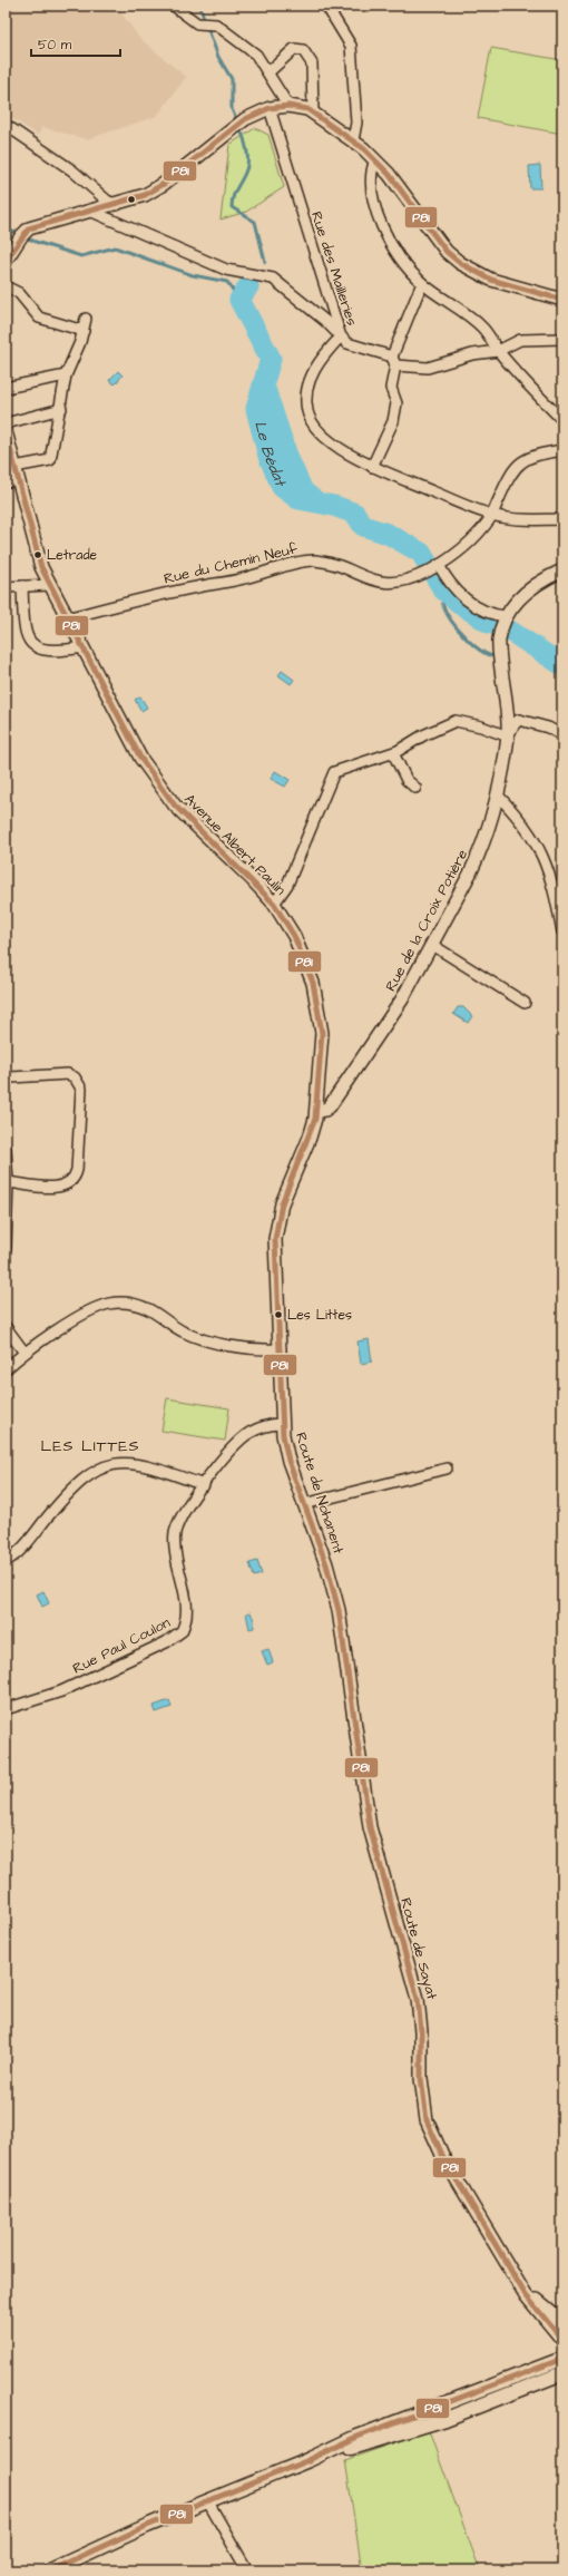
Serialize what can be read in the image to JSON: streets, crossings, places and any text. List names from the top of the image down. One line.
{"streets":{"street":["Rue des Mailleries","Rue du Chemin Neuf","Avenue Albert Paulin","Rue de la Croix Potière","Route de Nohanent","Rue Paul Coulon","Route de Sayat"]},"crossings":[["Rue des Mailleries","Rue du Chemin Neuf"],["Rue du Chemin Neuf","Avenue Albert Paulin"],["Avenue Albert Paulin","Rue de la Croix Potière"],["Avenue Albert Paulin","Route de Nohanent"],["Rue de la Croix Potière","Route de Nohanent"],["Route de Nohanent","Rue Paul Coulon"],["Route de Nohanent","Route de Sayat"]],"districts":["LES LITTES"],"water":["Le Bédat"],"places":["Letrade","Les Littes"],"lines":["transit line P81"],"scale_bar":"50 m"}
